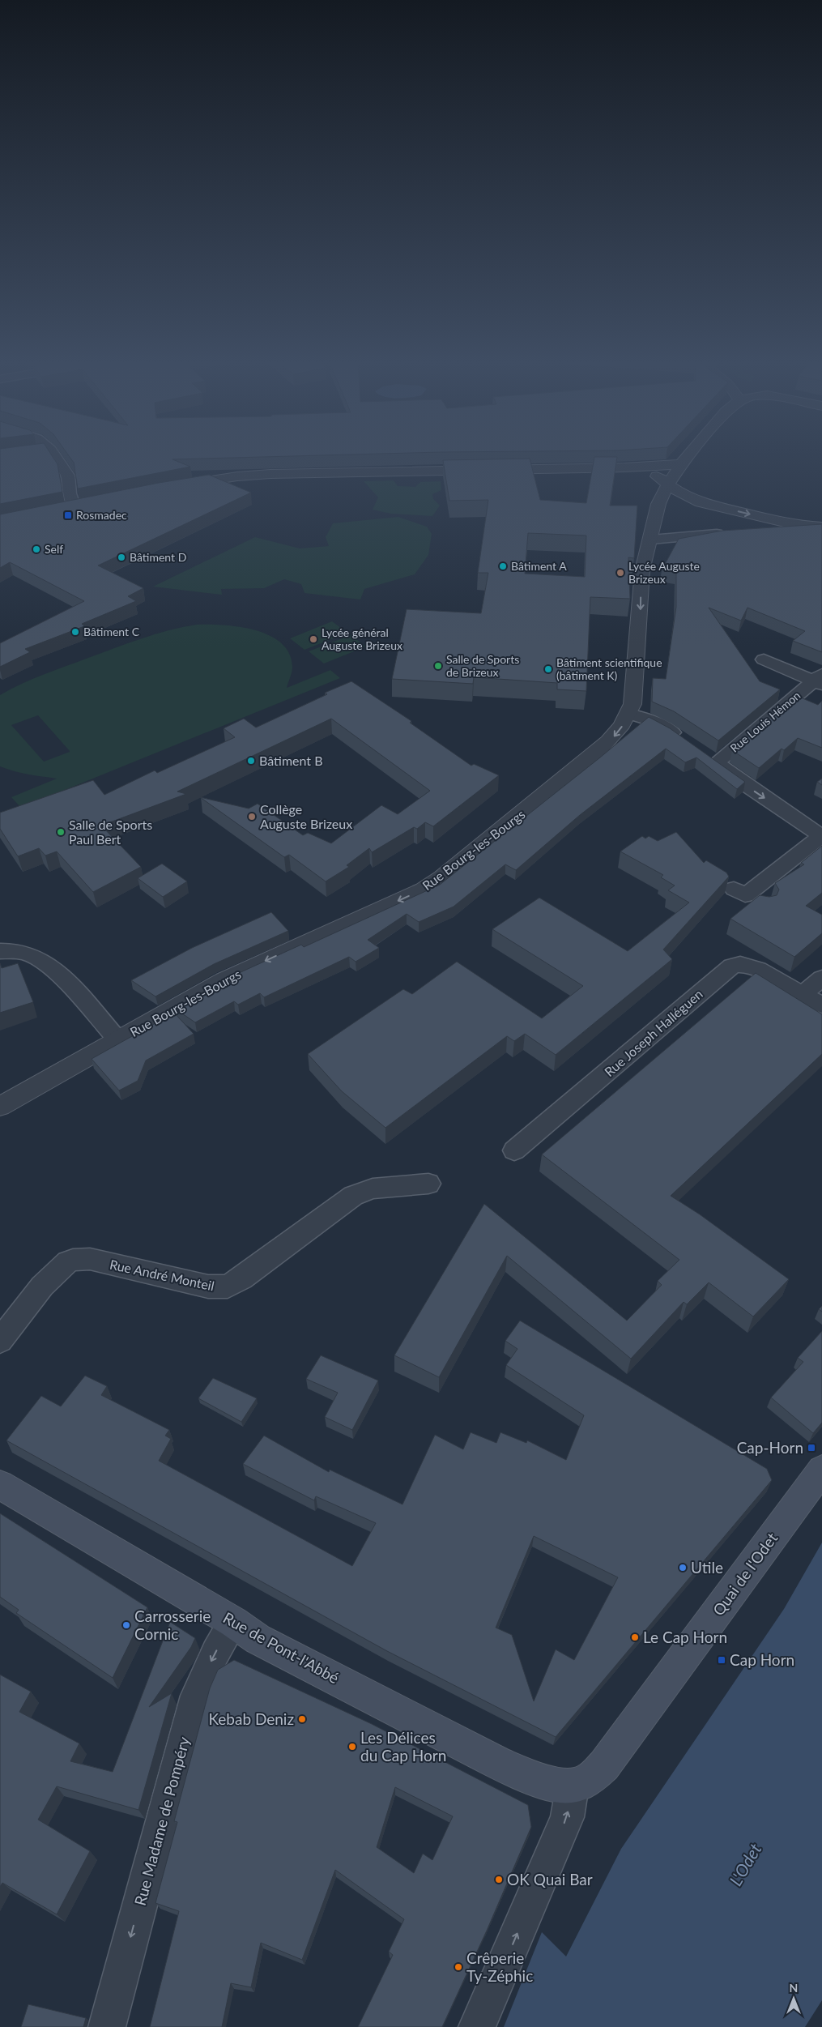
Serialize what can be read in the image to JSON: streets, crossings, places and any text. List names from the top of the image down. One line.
{"streets":{"main road":["Quai de l'Odet","Rue de Pont-l'Abbé"],"street":["Rue Louis Hémon","Rue Bourg-les-Bourgs","Rue Joseph Halléguen","Rue André Monteil","Rue Madame de Pompéry"]},"crossings":[["Quai de l'Odet","Rue de Pont-l'Abbé"],["Rue de Pont-l'Abbé","Rue Madame de Pompéry"]],"one_way":["Rue Bourg-les-Bourgs","Rue Madame de Pompéry"],"water":["L'Odet"],"places":{"transit":["Rosmadec","Cap-Horn","Cap Horn"],"other":["Self","Bâtiment D","Bâtiment A","Lycée Auguste Brizeux","Bâtiment C","Lycée général Auguste Brizeux","Salle de Sports de Brizeux","Bâtiment scientifique (bâtiment K)","Bâtiment B","Collège Auguste Brizeux","Salle de Sports Paul Bert","Utile","Carrosserie Cornic","Le Cap Horn","Kebab Deniz","Les Délices du Cap Horn","OK Quai Bar","Crêperie Ty-Zéphic"]},"north":"top"}
